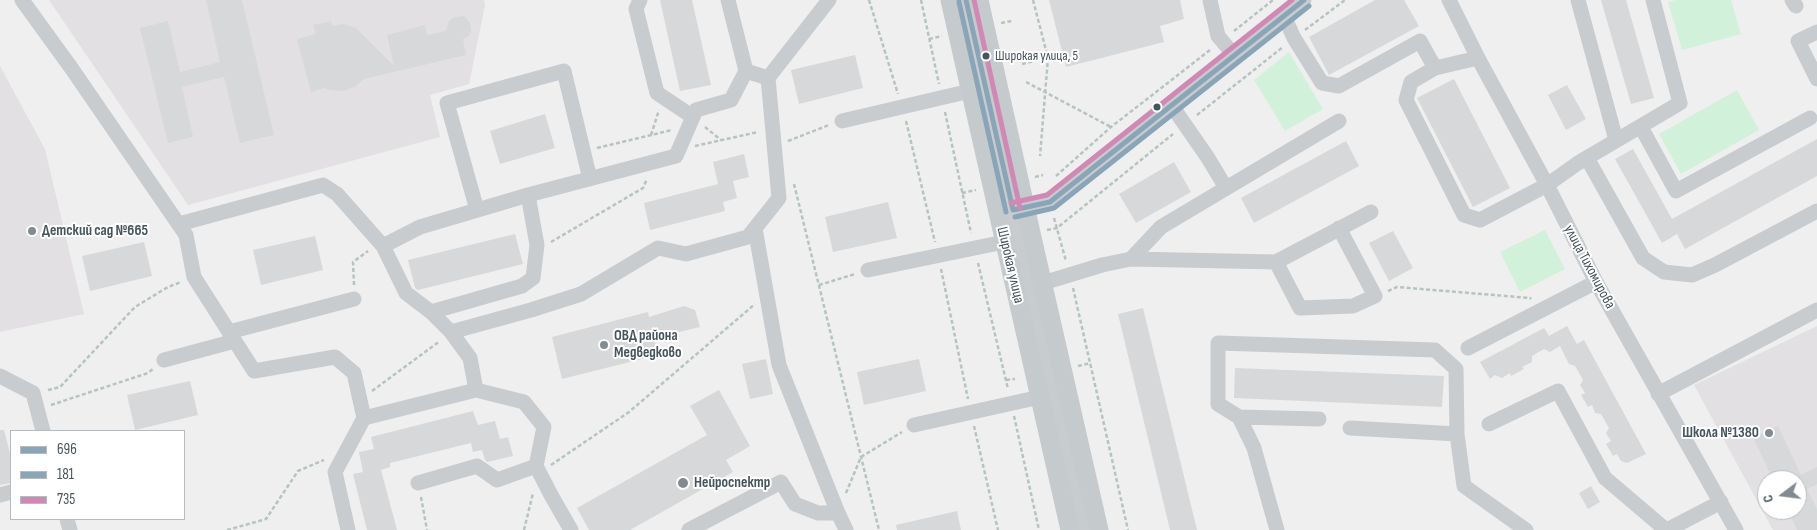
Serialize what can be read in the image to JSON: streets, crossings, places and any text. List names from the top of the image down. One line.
{"streets":{"main road":["Широкая улица"],"street":["улица Тихомирова"]},"places":["Широкая улица, 5","Детский сад №665","ОВД района Медведково","Школа №1380","Нейроcпектр"],"lines":["transit line 696","transit line 735","transit line 181"],"legend":["696","181","735"],"north":"left"}
